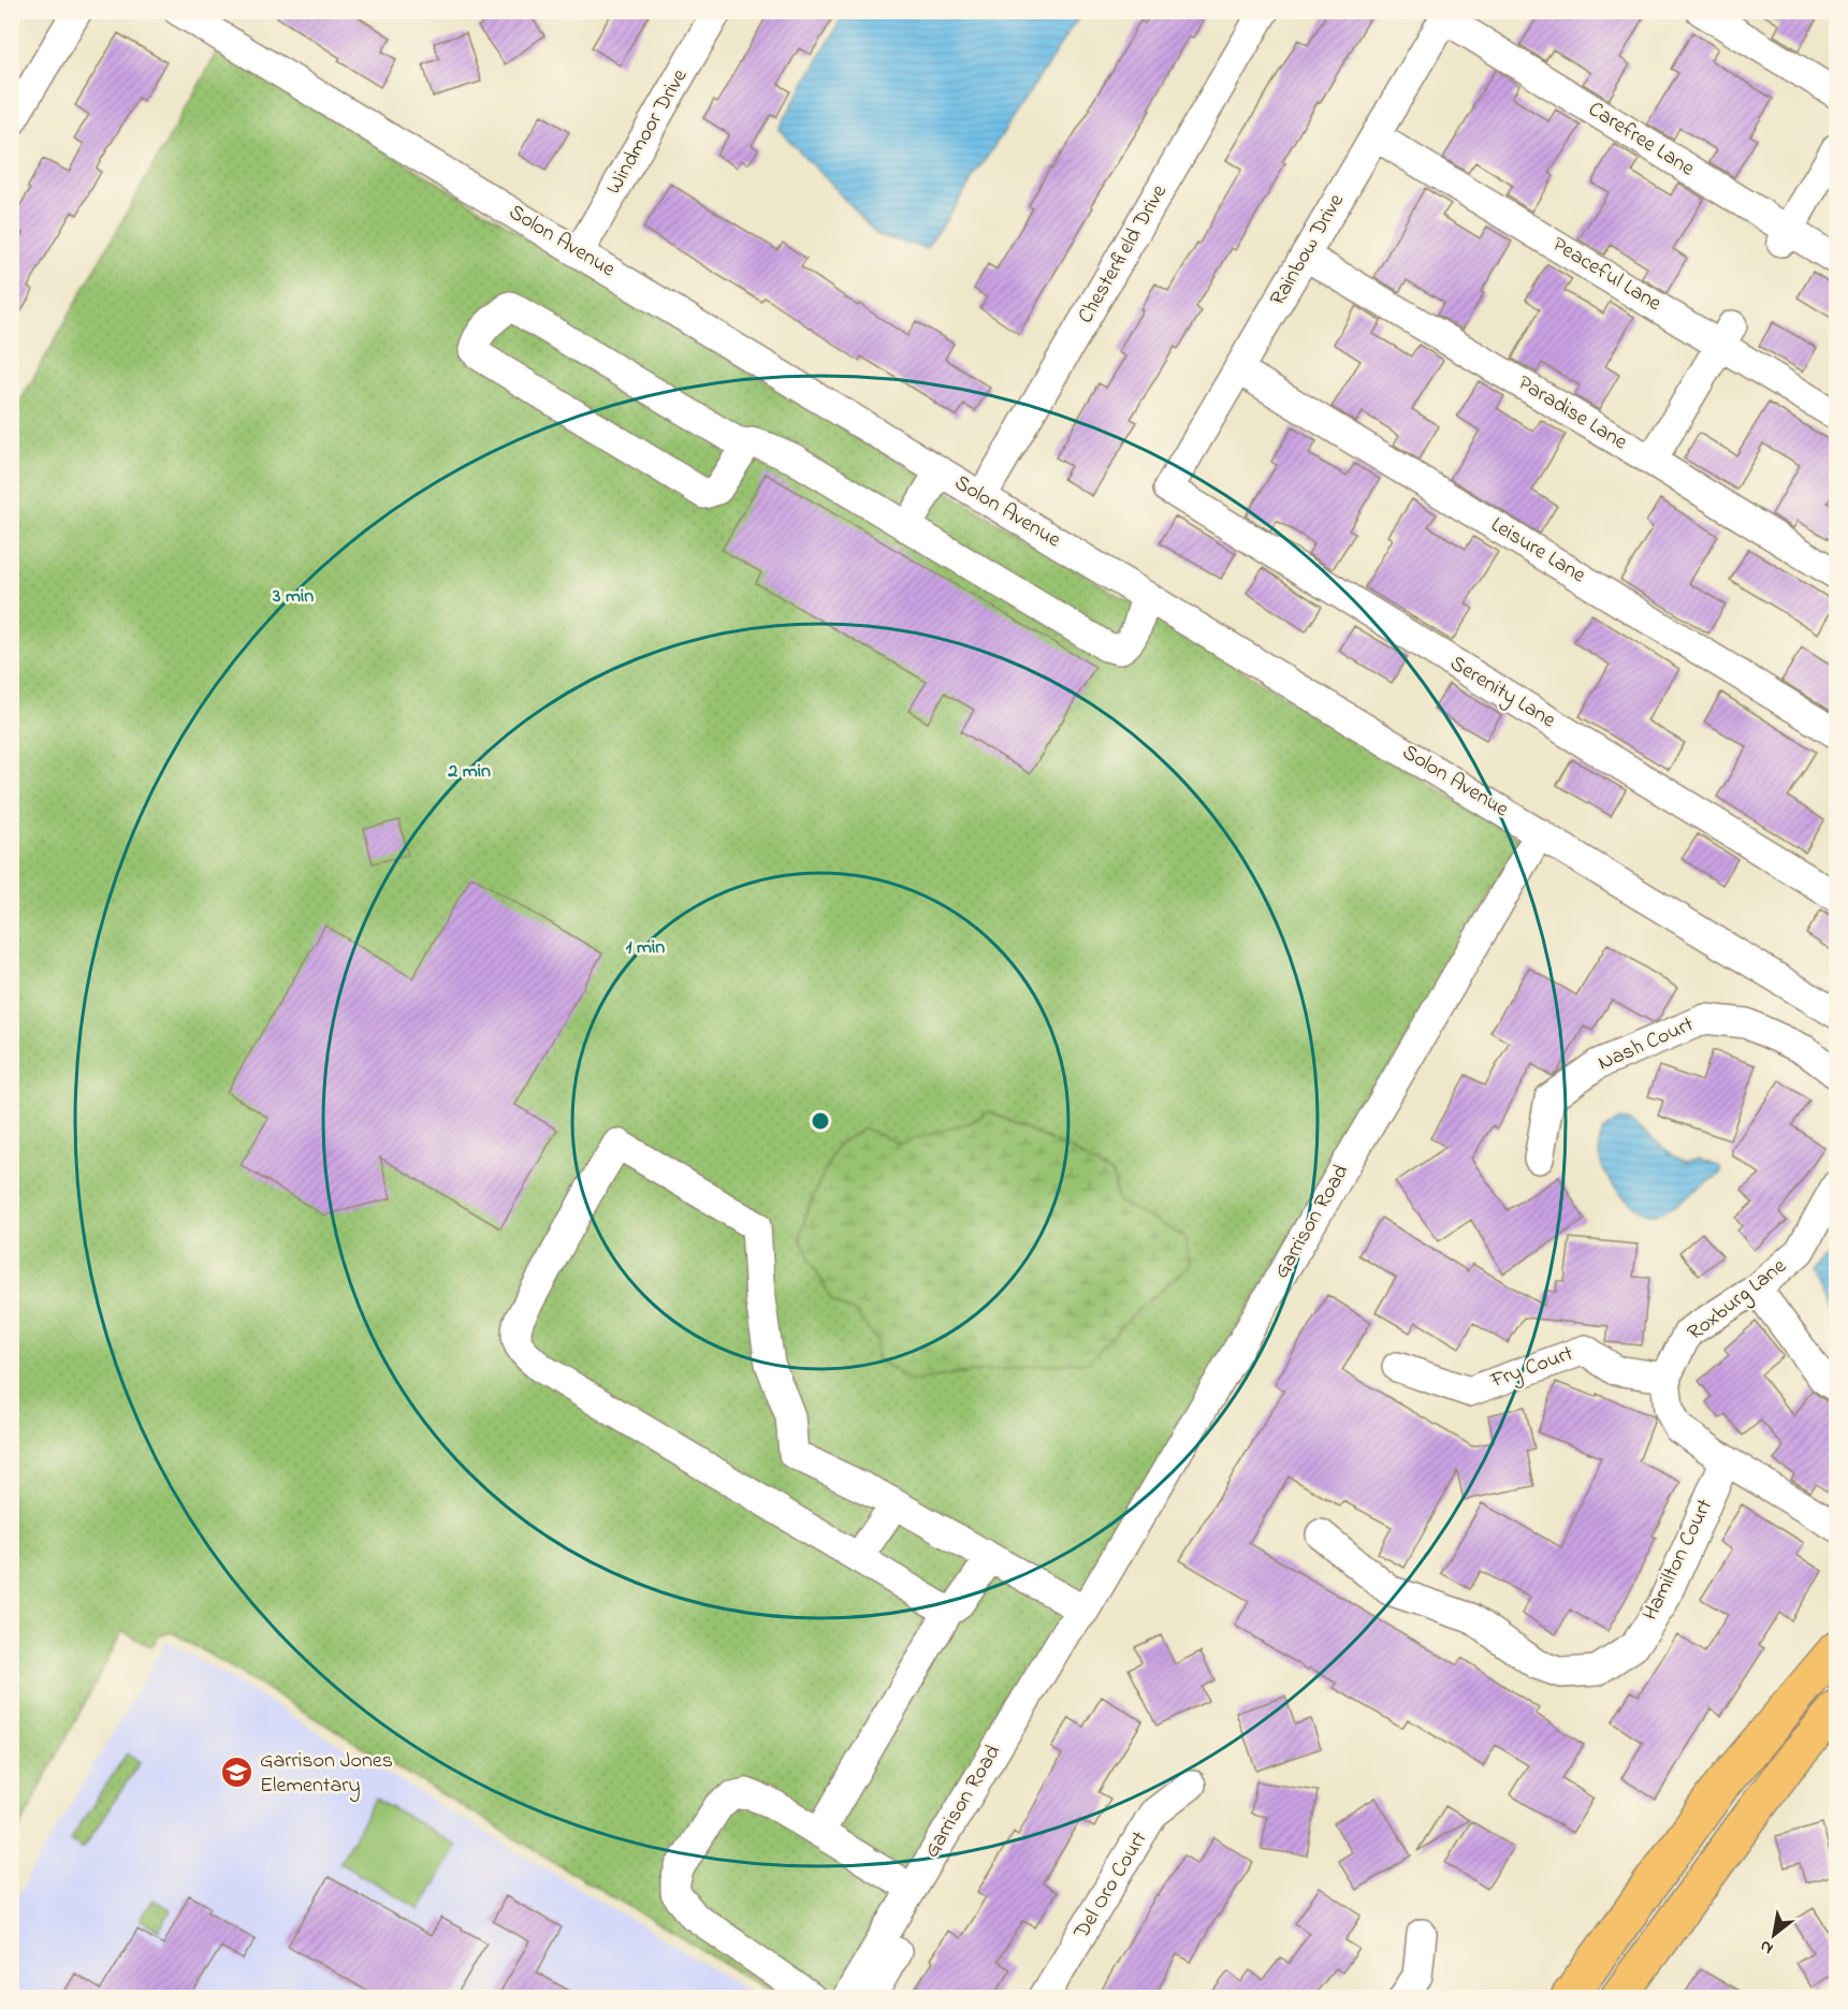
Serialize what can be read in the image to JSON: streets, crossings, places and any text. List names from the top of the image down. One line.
{"streets":{"street":["Windmoor Drive","Carefree Lane","Solon Avenue","Rainbow Drive","Chesterfield Drive","Peaceful Lane","Paradise Lane","Leisure Lane","Serenity Lane","Nash Court","Garrison Road","Roxburg Lane","Fry Court","Hamilton Court","Del Oro Court"]},"crossings":[["Windmoor Drive","Solon Avenue"],["Carefree Lane","Rainbow Drive"],["Solon Avenue","Chesterfield Drive"],["Solon Avenue","Garrison Road"],["Rainbow Drive","Peaceful Lane"],["Rainbow Drive","Paradise Lane"],["Rainbow Drive","Leisure Lane"],["Rainbow Drive","Serenity Lane"],["Roxburg Lane","Fry Court"]],"places":{"school or university":["Garrison Jones Elementary"]},"north":"bottom left","rings":["3 min","2 min","1 min"]}
